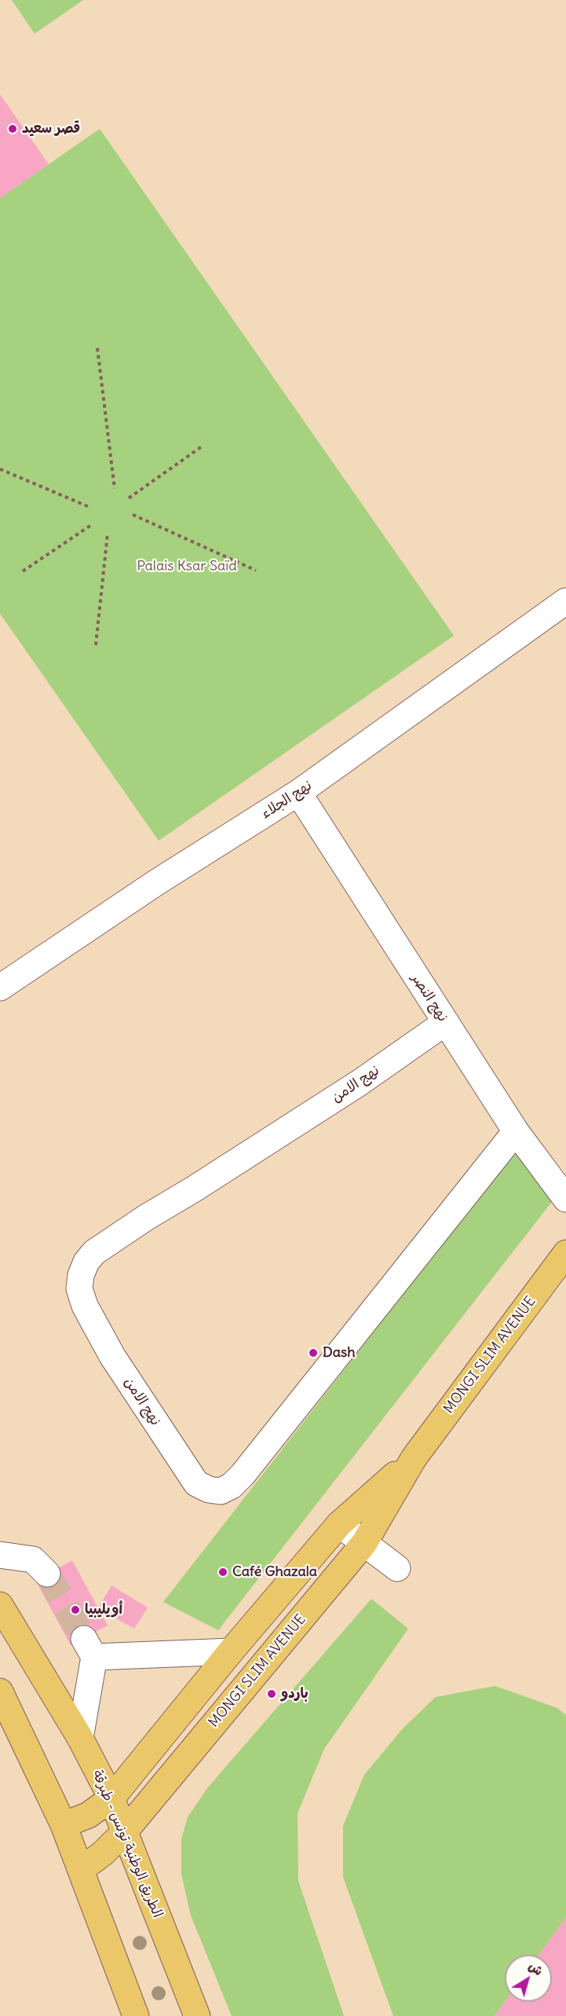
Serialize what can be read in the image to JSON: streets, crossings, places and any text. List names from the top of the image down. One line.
{"streets":{"main road":["MONGI SLIM AVENUE","الطريق الوطنية تونس - طبرقة"],"street":["نهج الجلاء","نهج النصر","نهج الامن"]},"crossings":[["نهج الجلاء","نهج النصر"],["نهج النصر","نهج الامن"],["MONGI SLIM AVENUE","الطريق الوطنية تونس - طبرقة"]],"parks":["Palais Ksar Saïd"],"places":["قصر سعيد","Dash","Café Ghazala","أويليبيا","باردو"],"north":"top right"}
